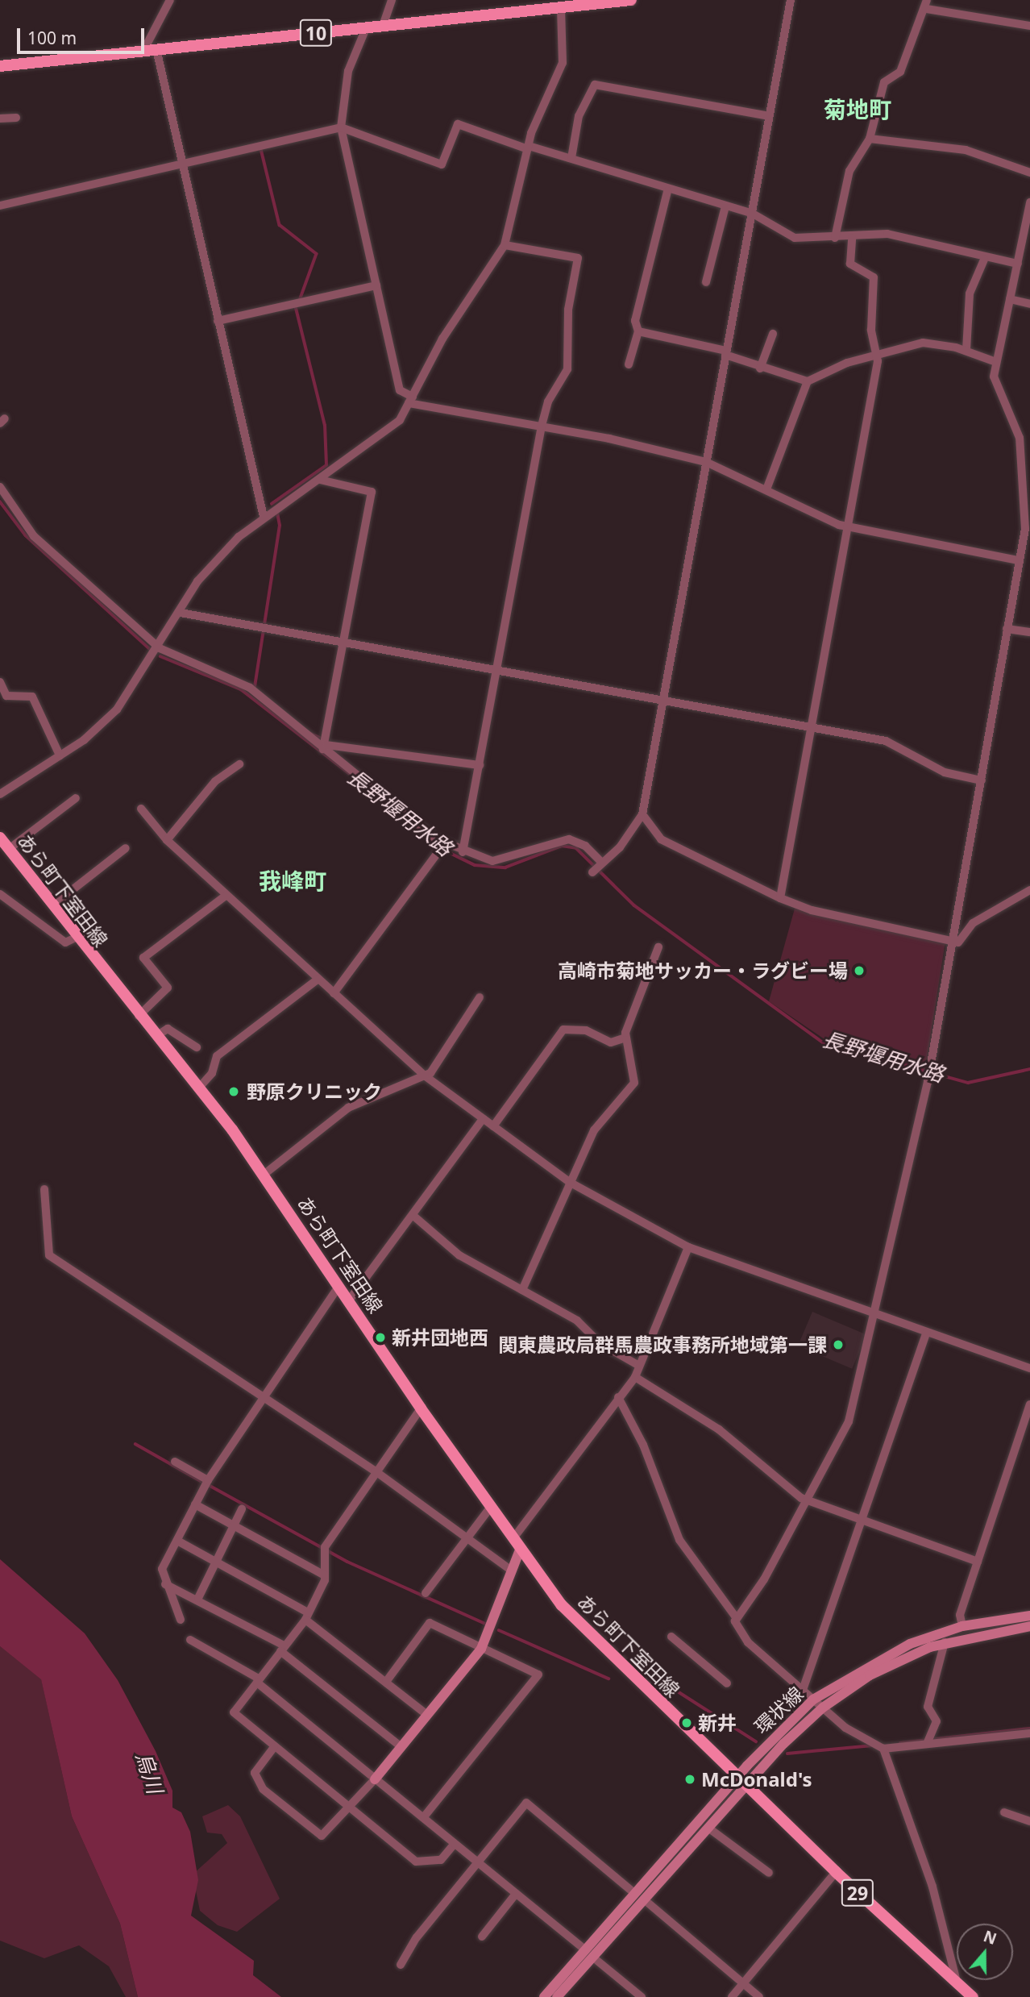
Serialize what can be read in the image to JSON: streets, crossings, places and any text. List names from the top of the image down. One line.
{"streets":{"main road":["10","あら町下室田線","29"],"street":["環状線"]},"crossings":[["あら町下室田線","環状線"],["あら町下室田線","29"],["環状線","29"]],"districts":["菊地町","我峰町"],"water":["長野堰用水路","烏川"],"places":["高崎市菊地サッカー・ラグビー場","野原クリニック","新井団地西","関東農政局群馬農政事務所地域第一課","新井","McDonald's"],"scale_bar":"100 m","north":"top"}
